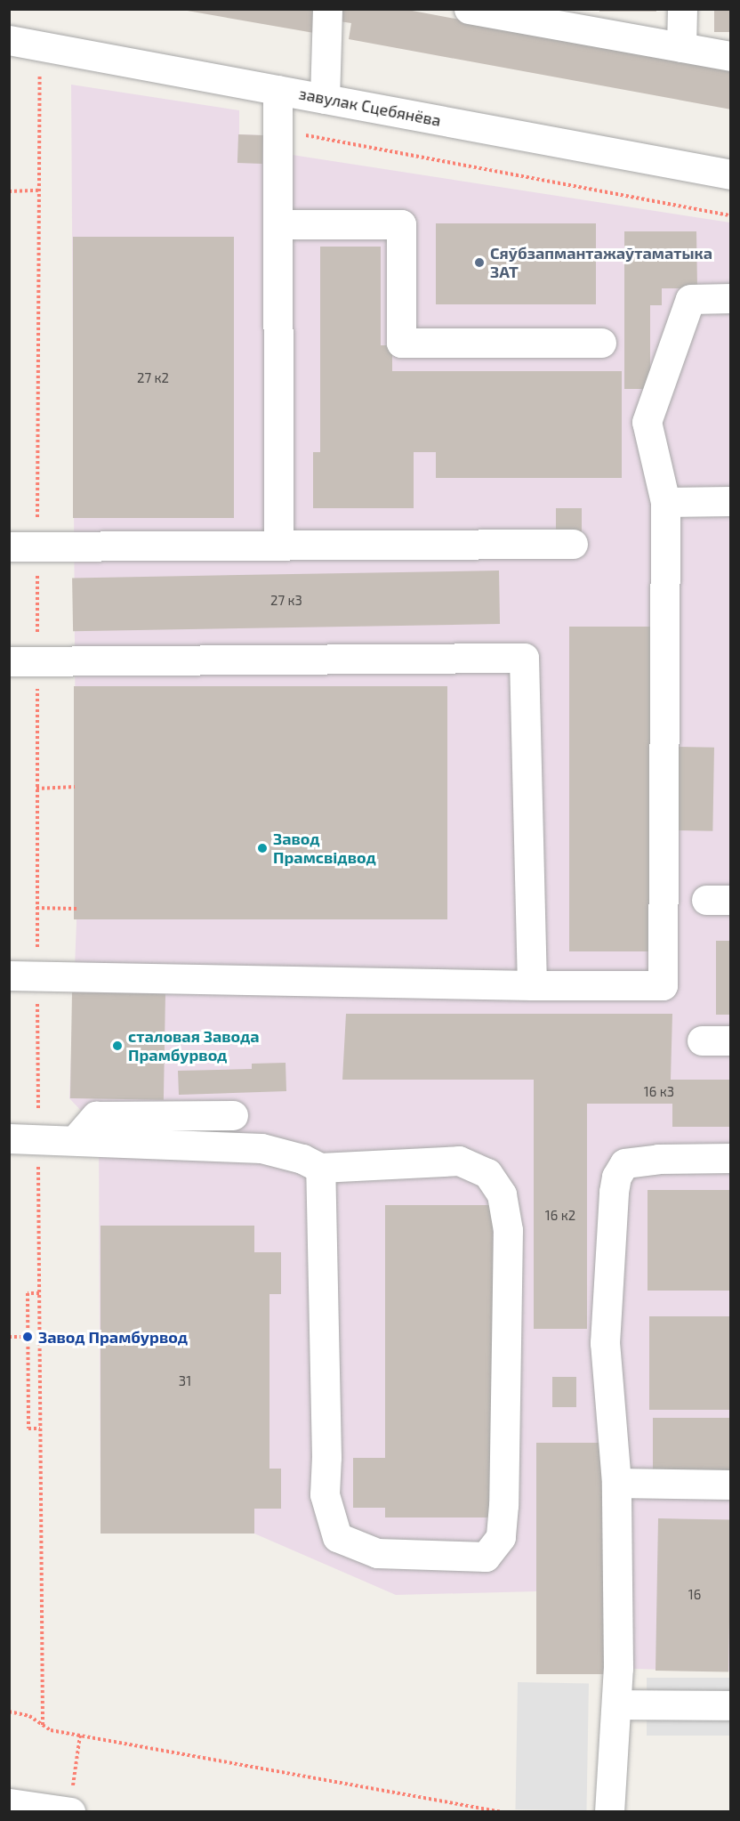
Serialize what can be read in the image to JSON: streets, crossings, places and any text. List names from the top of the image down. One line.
{"streets":{"street":["завулак Сцебянёва"]},"places":["Сяўбзапмантажаўтаматыка ЗАТ","Завод Прамсвідвод","сталовая Завода Прамбурвод","Завод Прамбурвод"],"house_numbers":["27 к2","27 к3","16 к3","16 к2","31","16"]}
